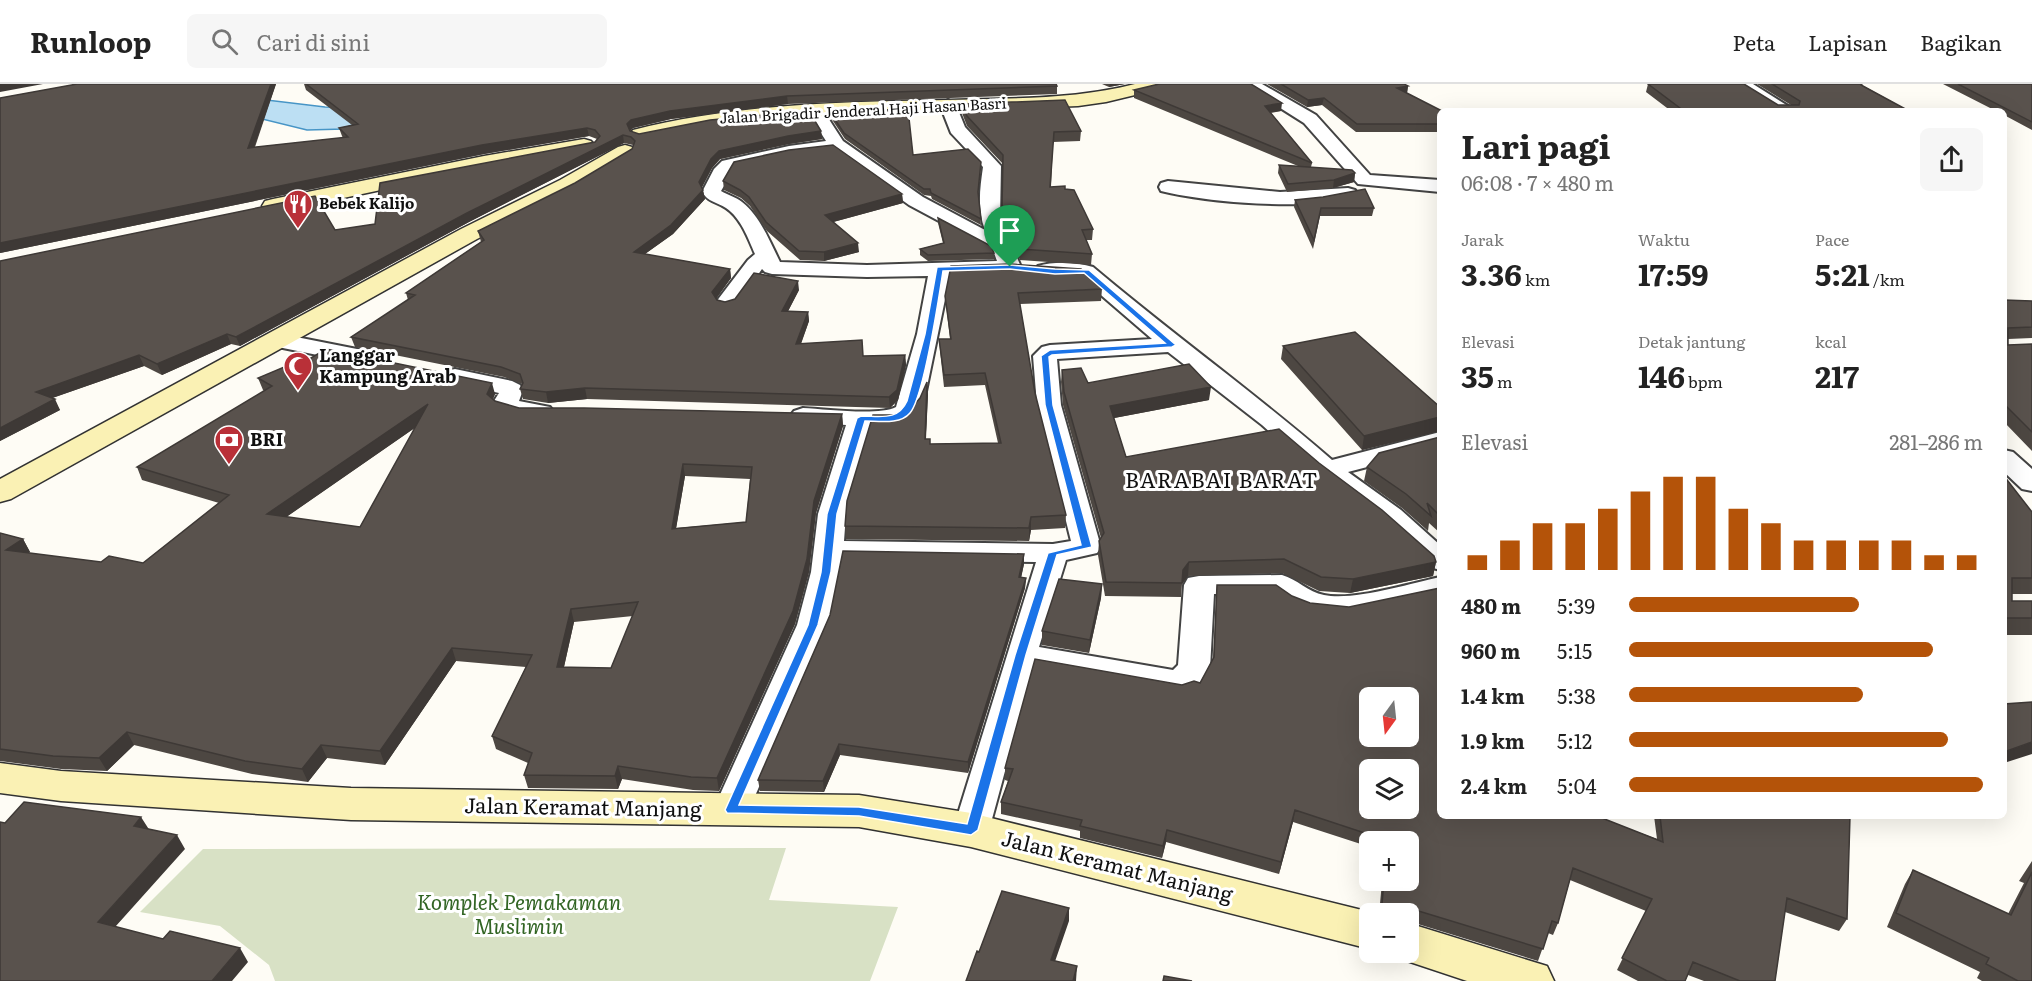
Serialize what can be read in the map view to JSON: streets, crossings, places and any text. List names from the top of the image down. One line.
{"streets":{"street":["Jalan Brigadir Jenderal Haji Hasan Basri","Jalan Keramat Manjang"]},"districts":["BARABAI BARAT"],"parks":["Komplek Pemakaman Muslimin"],"places":{"restaurant":["Bebek Kalijo"],"mosque":["Langgar Kampung Arab"],"bank":["BRI"]},"north":"bottom","page":{"header":"Runloop","search":"Cari di sini","nav":["Peta","Lapisan","Bagikan"],"heading":["Lari pagi","06:08 · 7 × 480 m"],"stats":[["Jarak","3.36 km"],["Waktu","17:59"],["Pace","5:21 /km"],["Elevasi","35 m"],["Detak jantung","146 bpm"],["kcal","217"]],"chart":["Elevasi","281–286 m"],"list":[{"name":"480 m","note":"5:39"},{"name":"960 m","note":"5:15"},{"name":"1.4 km","note":"5:38"},{"name":"1.9 km","note":"5:12"},{"name":"2.4 km","note":"5:04"}],"map_buttons":["+","−"]}}
